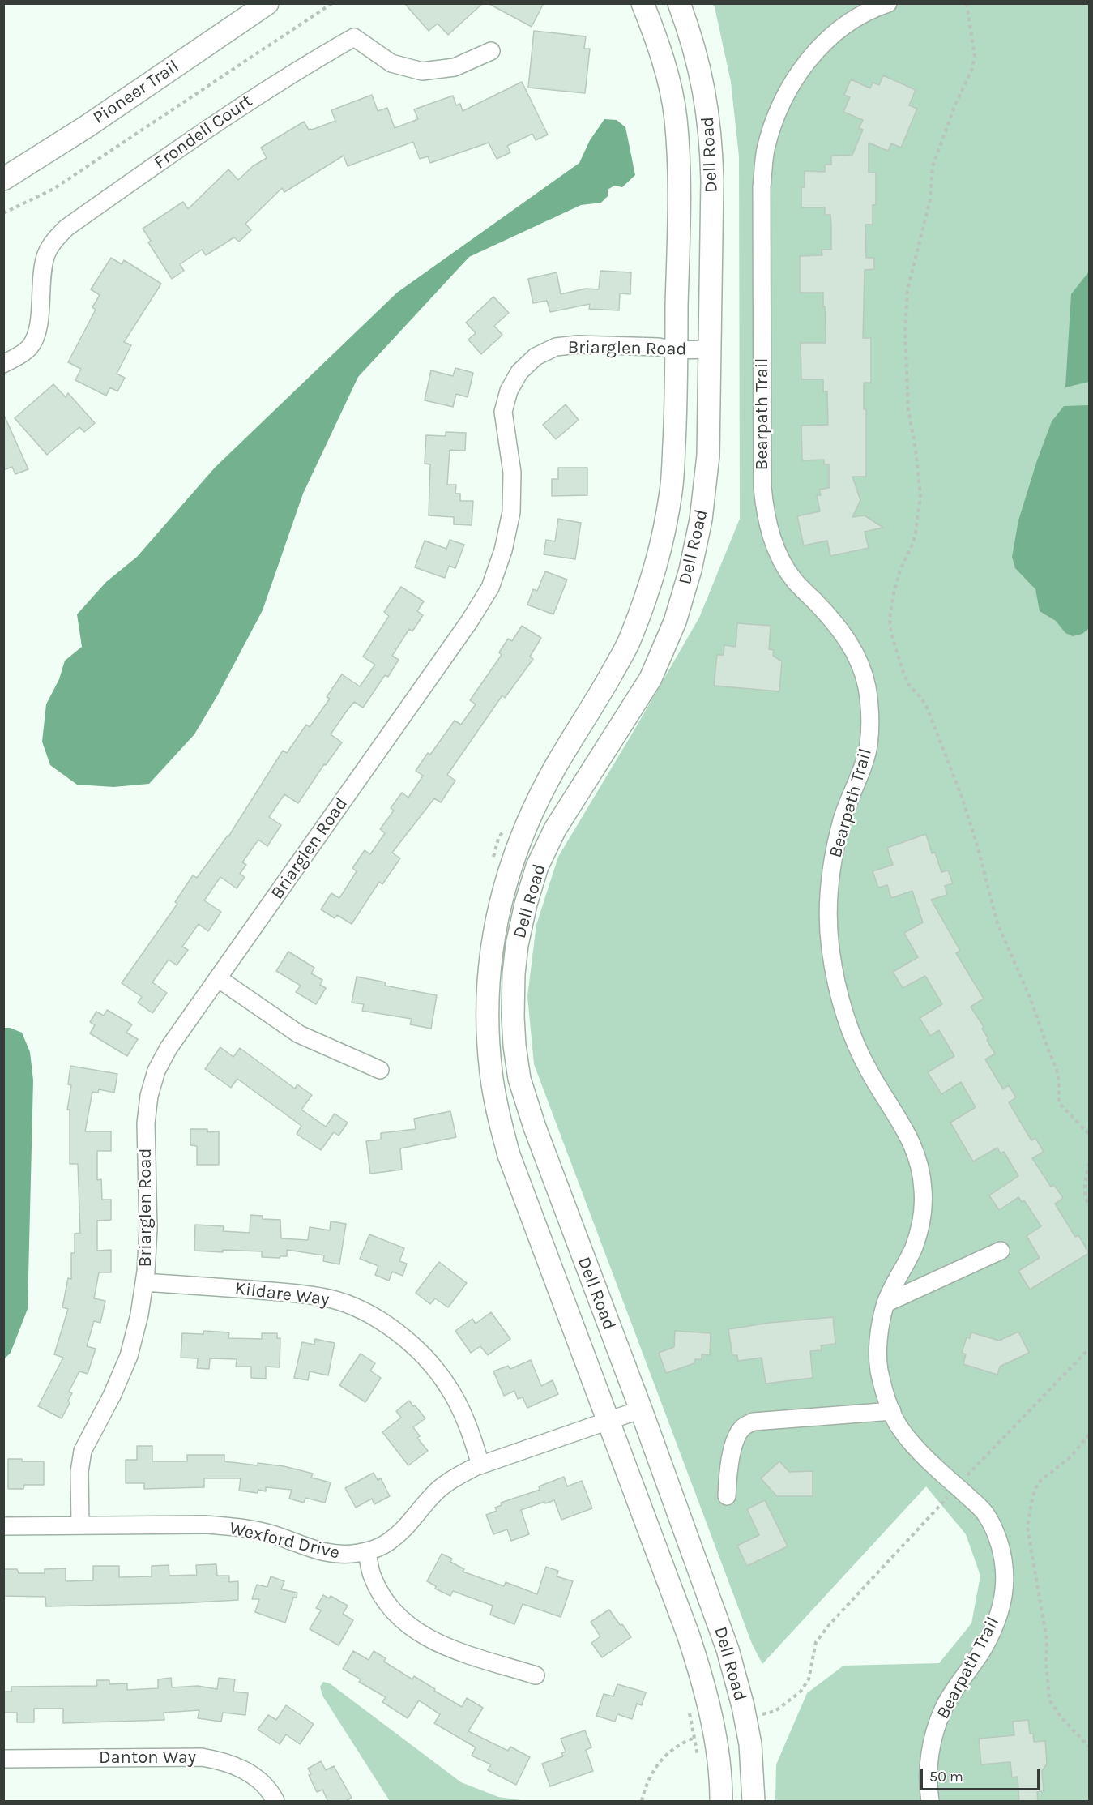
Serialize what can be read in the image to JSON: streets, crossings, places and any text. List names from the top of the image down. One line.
{"streets":{"main road":["Pioneer Trail","Dell Road"],"street":["Frondell Court","Briarglen Road","Bearpath Trail","Kildare Way","Wexford Drive","Danton Way"]},"crossings":[["Dell Road","Briarglen Road"],["Dell Road","Wexford Drive"],["Briarglen Road","Kildare Way"],["Briarglen Road","Wexford Drive"],["Kildare Way","Wexford Drive"]],"scale_bar":"50 m"}
